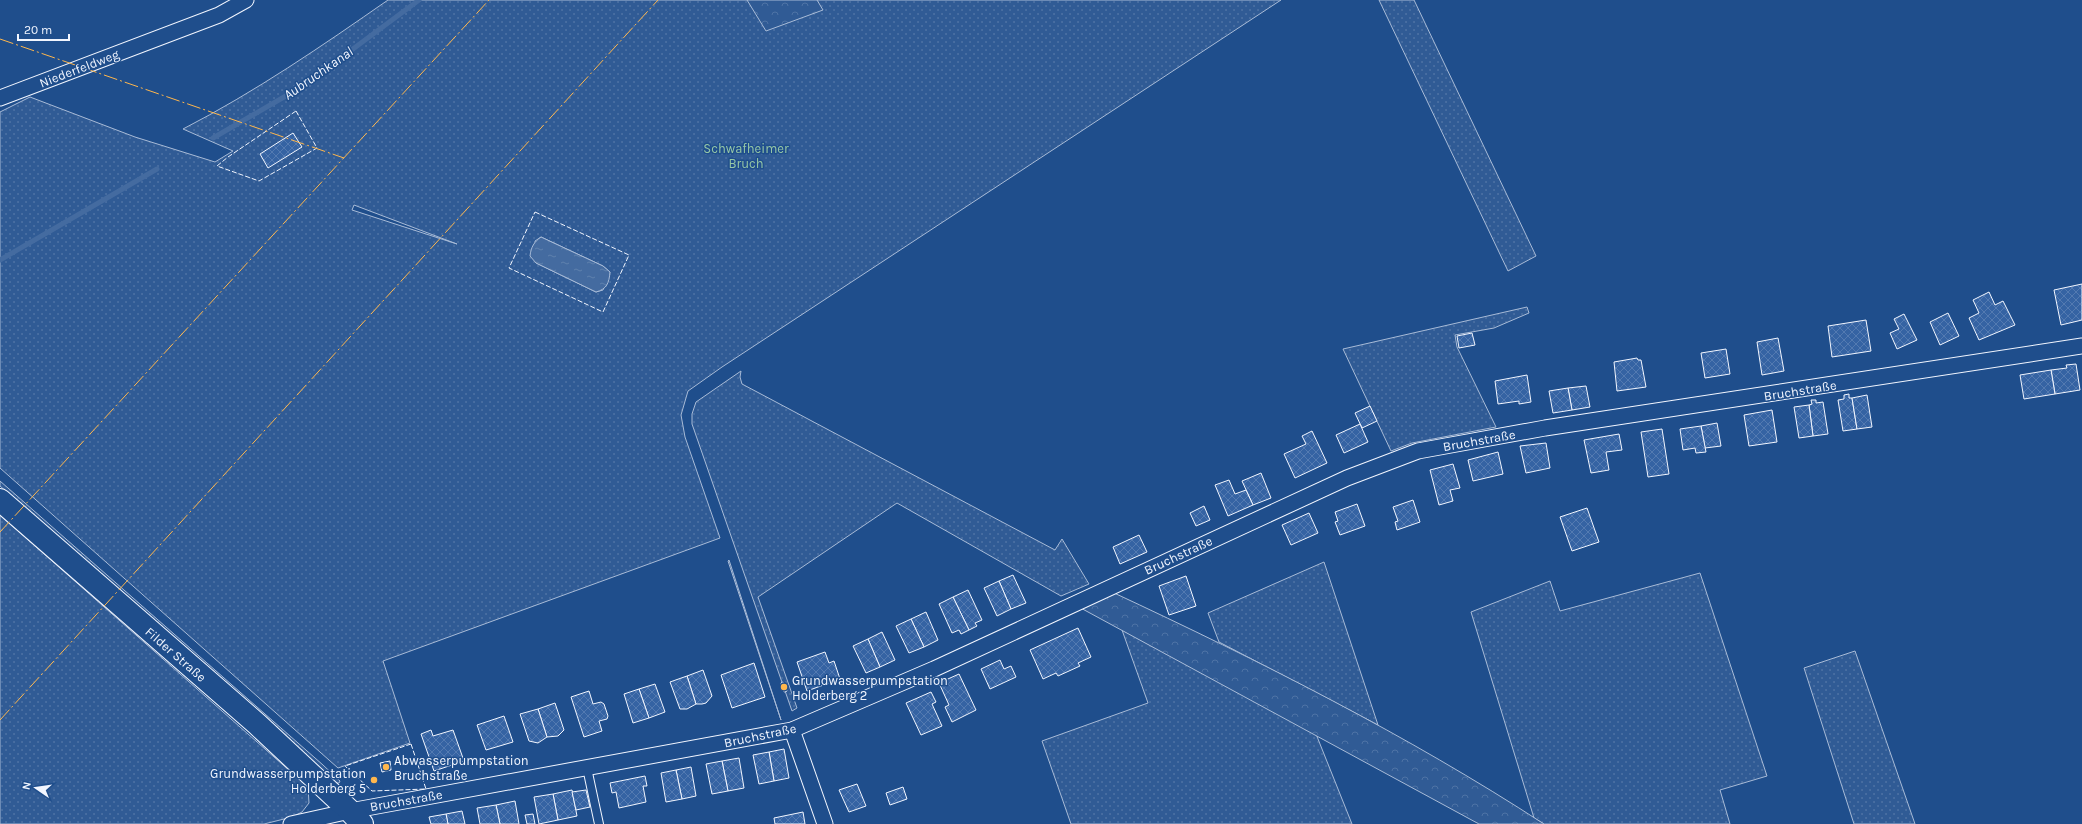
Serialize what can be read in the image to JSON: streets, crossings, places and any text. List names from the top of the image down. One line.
{"streets":{"street":["Niederfeldweg","Bruchstraße","Filder Straße"]},"crossings":[["Bruchstraße","Filder Straße"]],"water":["Aubruchkanal"],"parks":["Schwafheimer Bruch"],"places":["Grundwasserpumpstation Holderberg 2","Abwasserpumpstation Bruchstraße","Grundwasserpumpstation Holderberg 5"],"scale_bar":"20 m","north":"left"}
